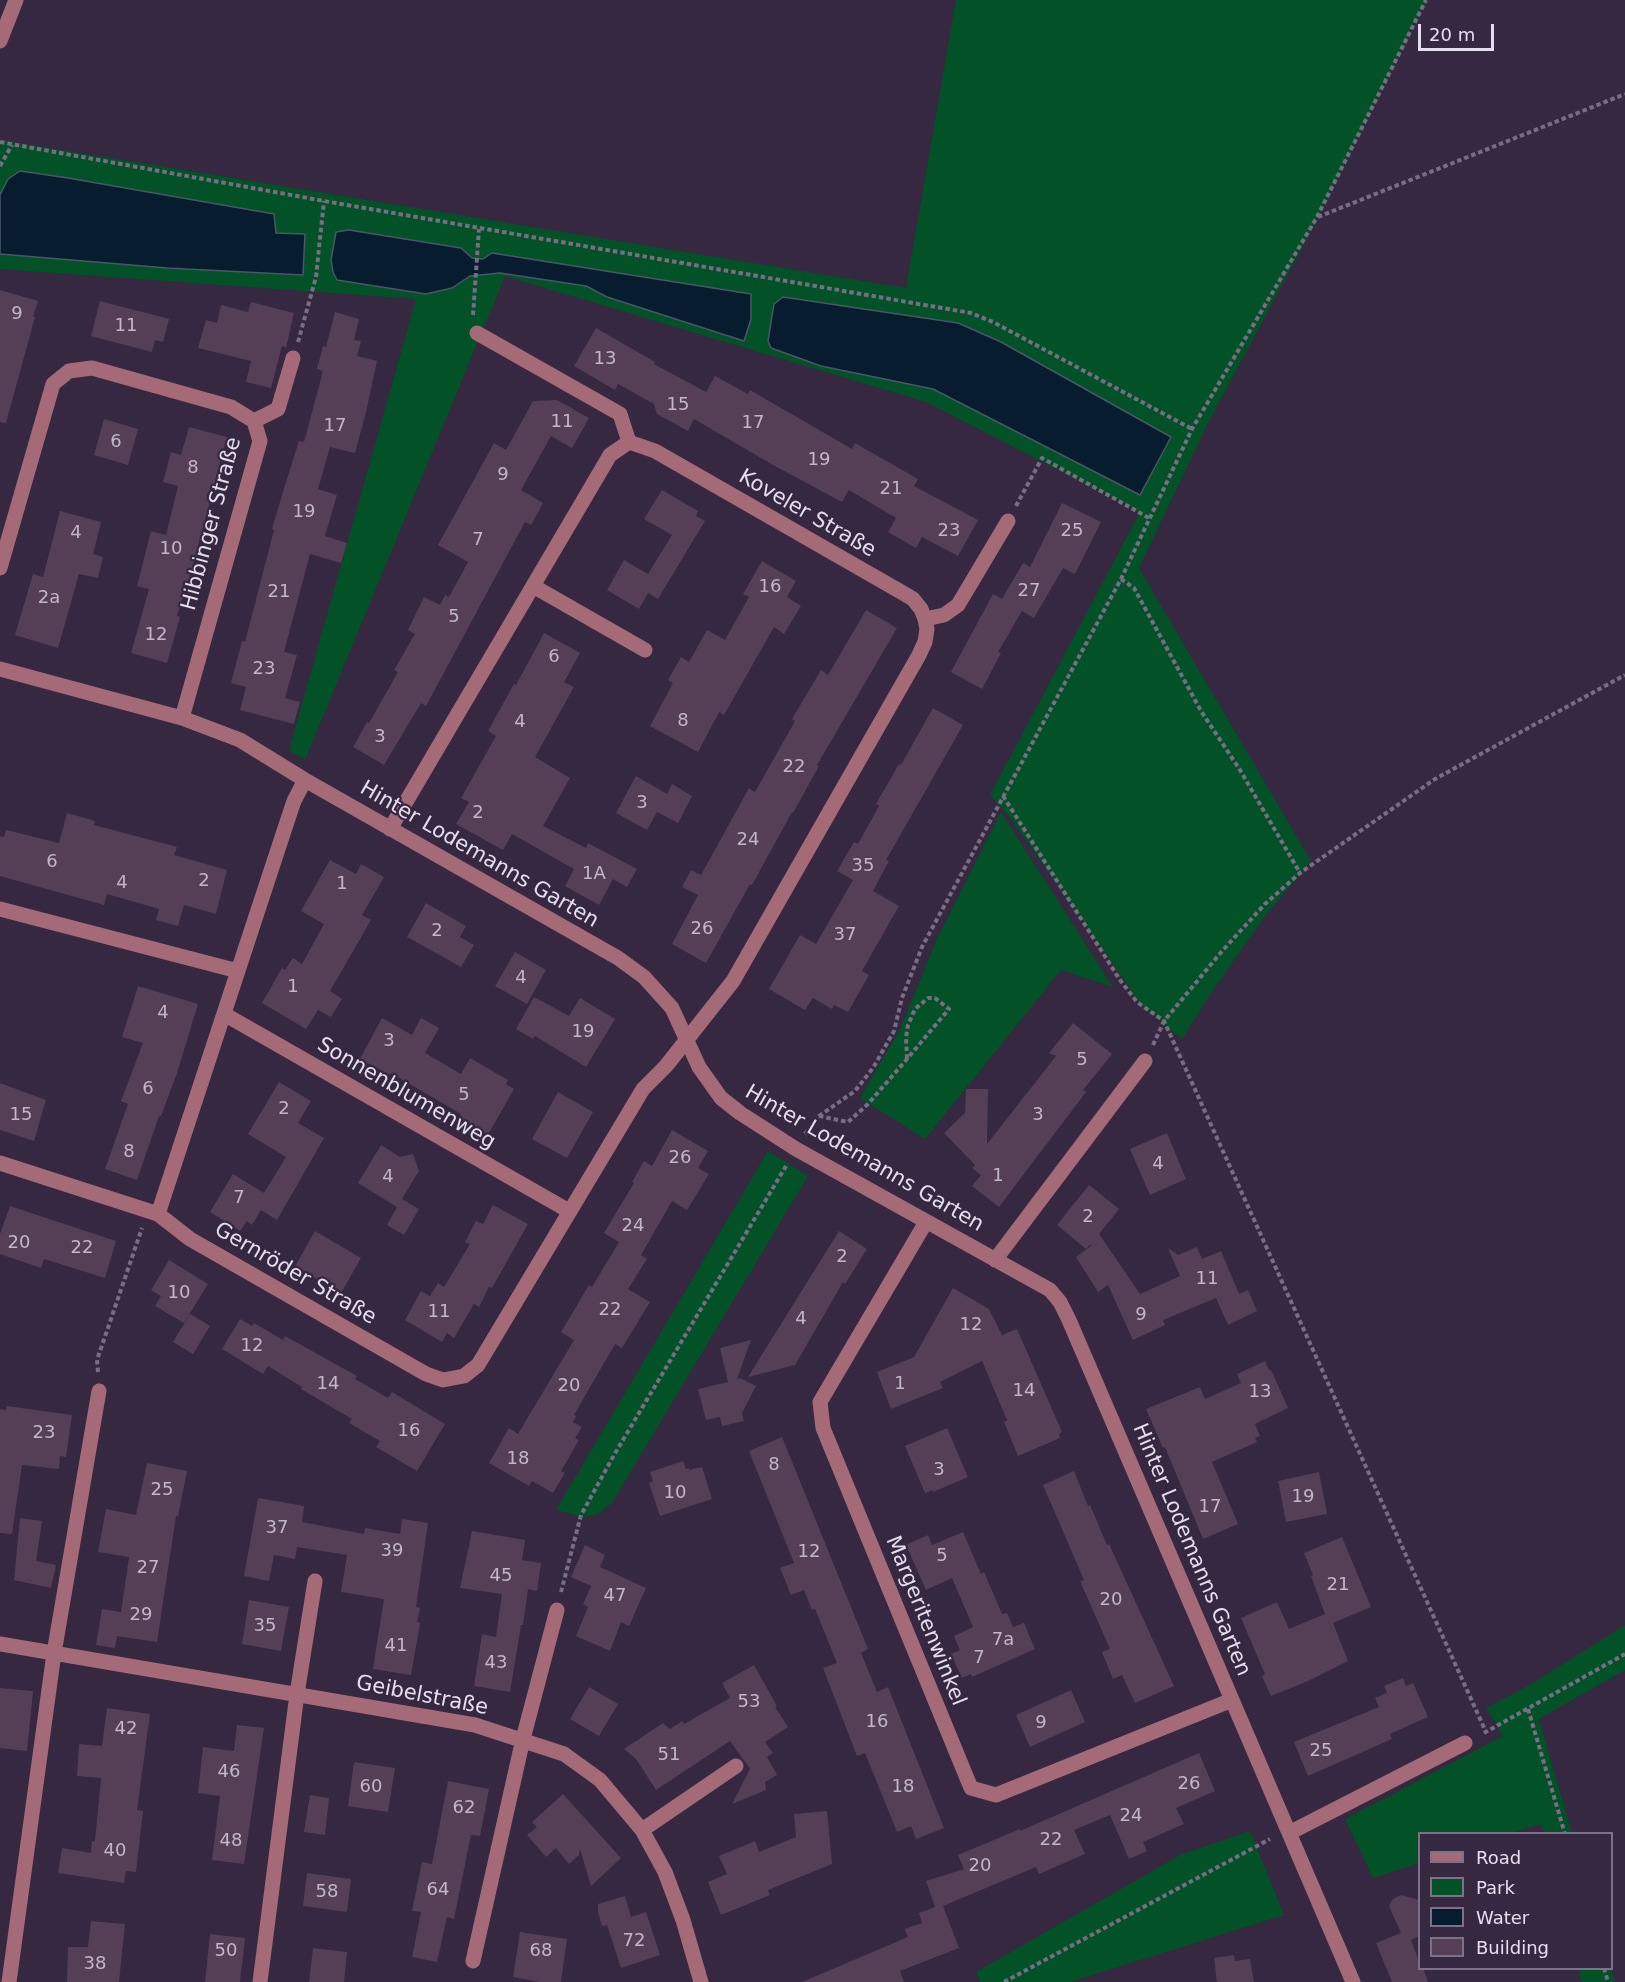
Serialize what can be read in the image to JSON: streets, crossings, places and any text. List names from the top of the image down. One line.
{"streets":{"street":["Koveler Straße","Hibbinger Straße","Hinter Lodemanns Garten","Sonnenblumenweg","Gernröder Straße","Margeritenwinkel","Geibelstraße"]},"crossings":[["Hibbinger Straße","Hinter Lodemanns Garten"],["Hinter Lodemanns Garten","Gernröder Straße"],["Hinter Lodemanns Garten","Margeritenwinkel"],["Sonnenblumenweg","Gernröder Straße"]],"house_numbers":["9","11","13","15","11","17","17","6","19","8","9","21","19","23","25","4","7","10","16","27","21","2a","5","12","6","23","8","4","3","22","3","2","24","6","35","1A","2","4","1","26","2","37","4","1","4","19","3","5","6","5","2","15","3","8","26","4","1","4","7","2","24","20","22","2","11","10","22","11","9","4","12","12","14","1","20","14","13","16","23","18","8","3","25","10","19","17","37","39","12","5","27","45","21","47","20","29","35","7a","41","7","43","53","16","9","42","25","51","46","26","60","18","62","24","22","48","40","20","64","58","72","50","68","38"],"legend":["Road","Park","Water","Building"],"scale_bar":"20 m"}
